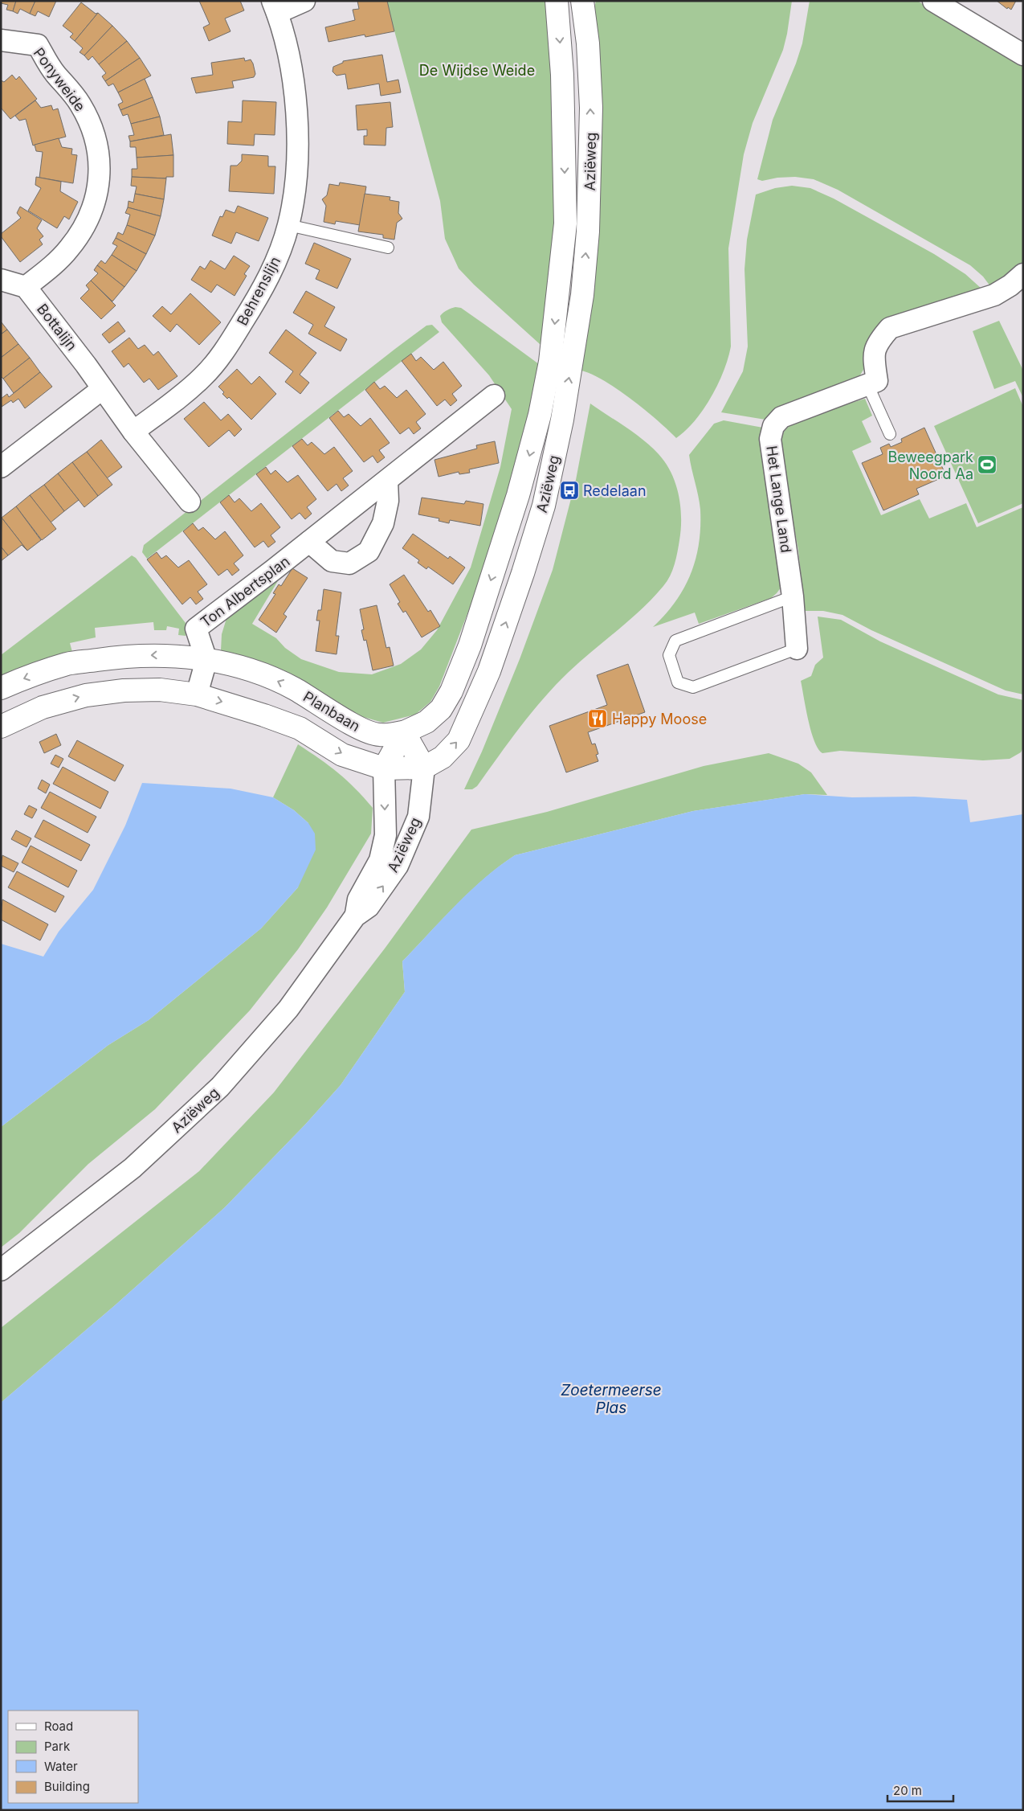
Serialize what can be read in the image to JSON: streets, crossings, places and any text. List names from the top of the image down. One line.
{"streets":{"street":["Ponyweide","Aziëweg","Behrenslijn","Bottalijn","Het Lange Land","Ton Albertsplan","Planbaan"]},"crossings":[["Ponyweide","Bottalijn"],["Aziëweg","Planbaan"],["Behrenslijn","Bottalijn"],["Ton Albertsplan","Planbaan"]],"water":["Zoetermeerse Plas"],"parks":["De Wijdse Weide"],"places":{"sports":["Beweegpark Noord Aa"],"bus stop":["Redelaan"],"restaurant":["Happy Moose"]},"legend":["Road","Park","Water","Building"],"scale_bar":"20 m"}
